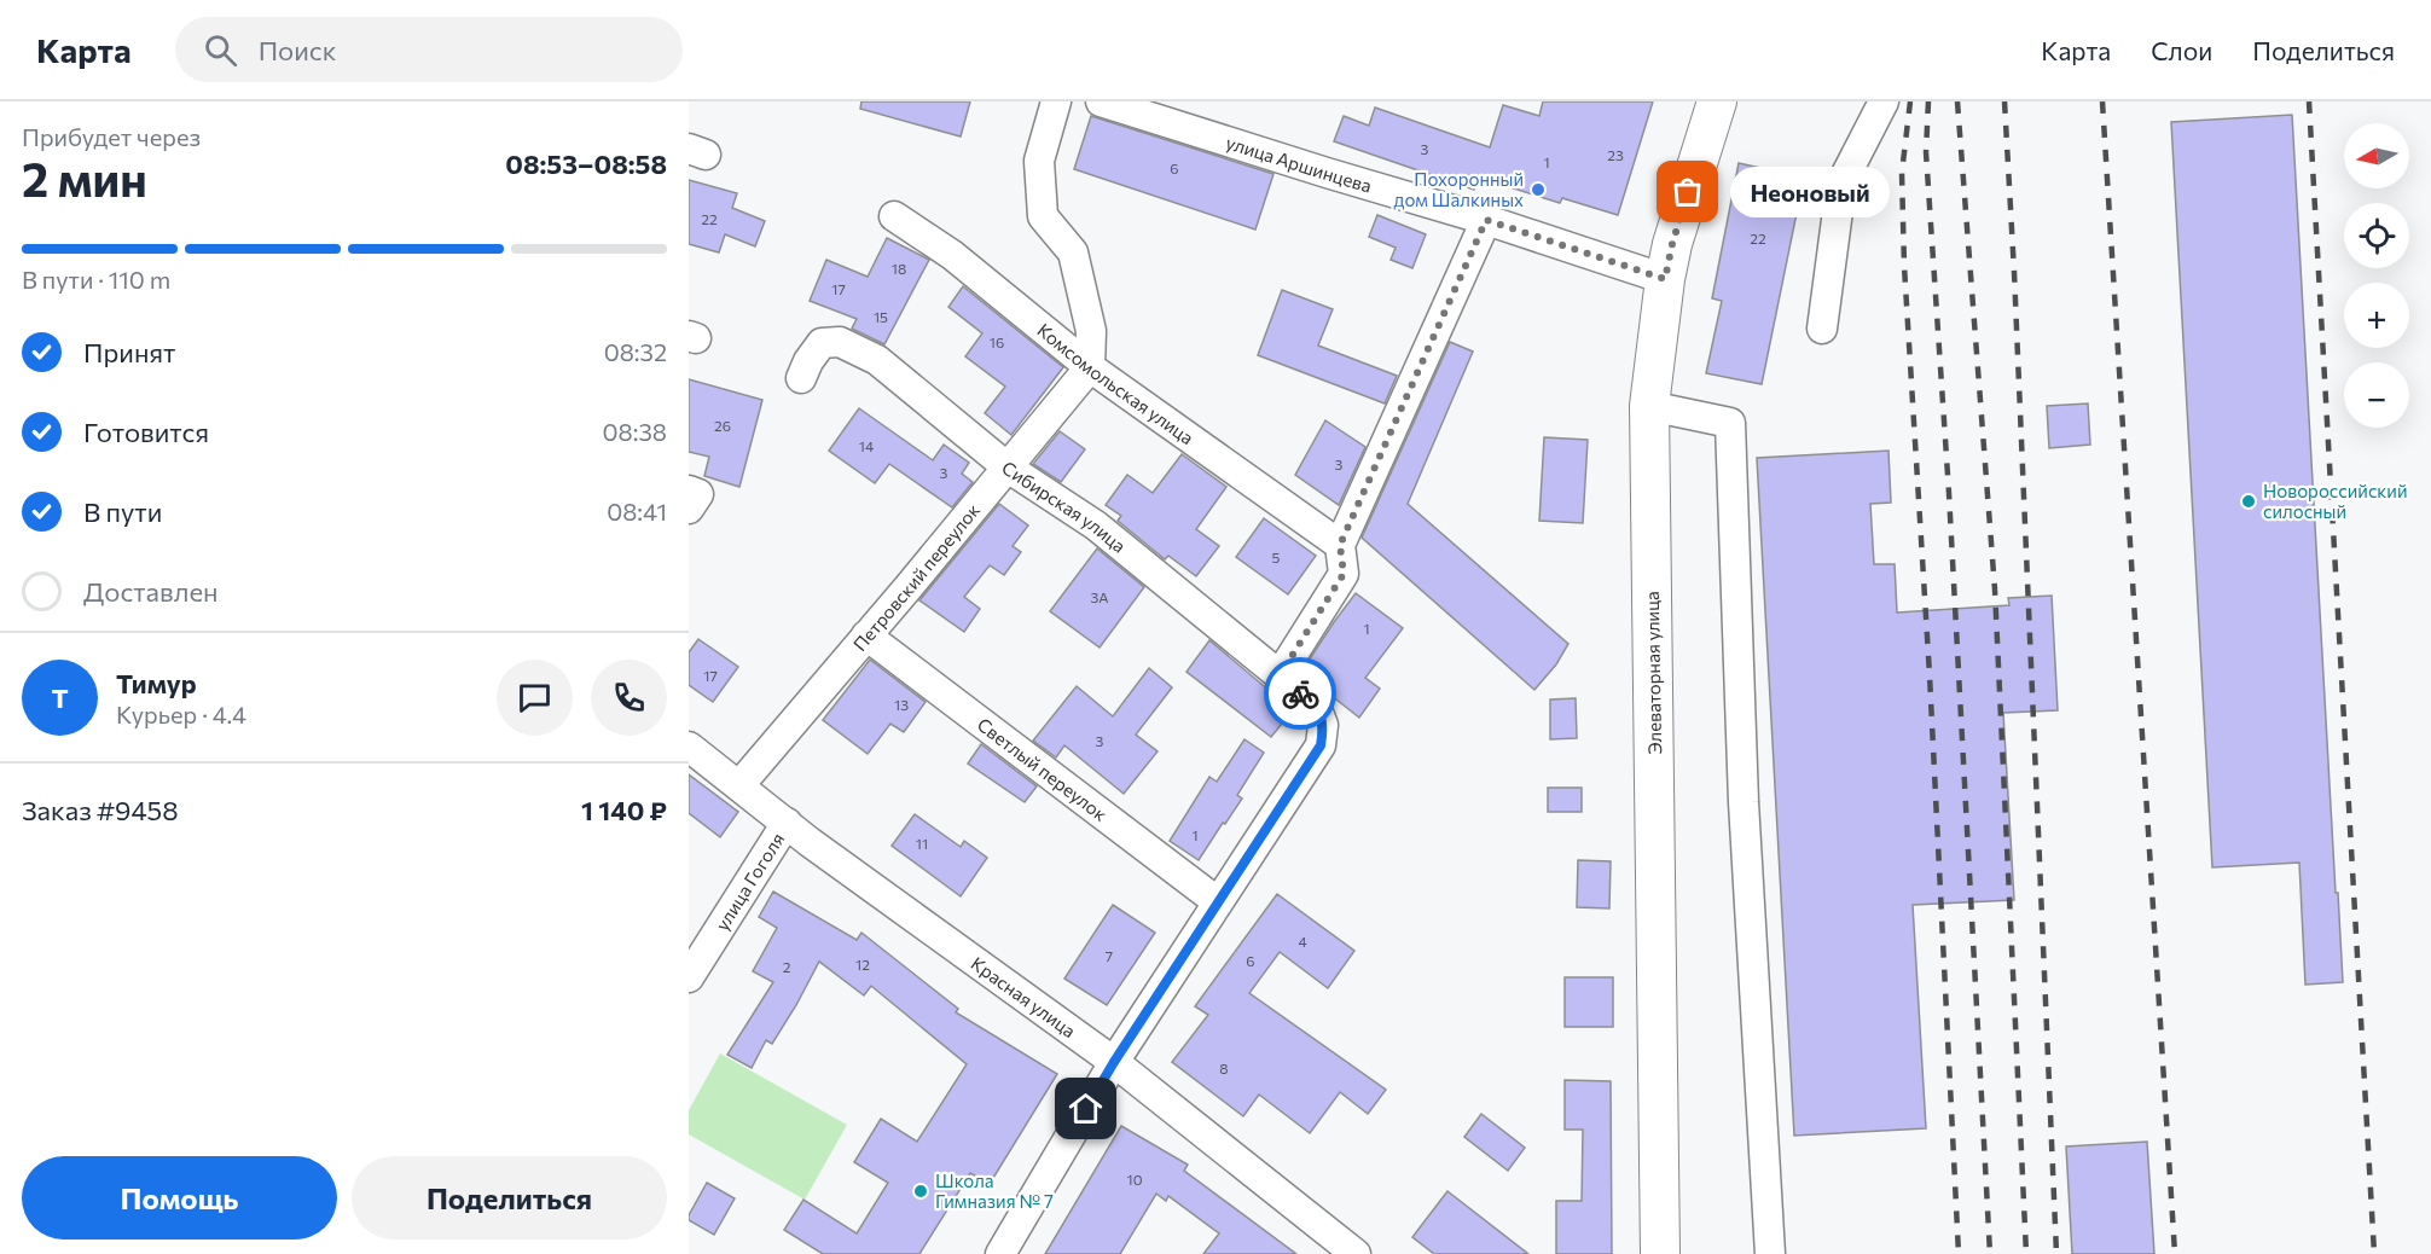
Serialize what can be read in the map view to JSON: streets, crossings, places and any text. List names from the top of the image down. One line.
{"streets":{"main road":["Элеваторная улица"],"street":["улица Аршинцева","Комсомольская улица","Сибирская улица","Петровский переулок","Светлый переулок","улица Гоголя","Красная улица"]},"crossings":[["улица Аршинцева","Элеваторная улица"],["Комсомольская улица","Петровский переулок"],["Сибирская улица","Петровский переулок"],["Сибирская улица","Светлый переулок"],["Петровский переулок","Светлый переулок"],["Петровский переулок","Красная улица"],["улица Гоголя","Красная улица"]],"places":["Похоронный дом Шалкиных","Неоновый","Новороссийский силосный","Школа Гимназия № 7"],"house_numbers":["3","23","1","6","22","22","18","17","15","16","26","14","3","3","5","3А","1","17","13","3","1","11","4","7","6","12","2","8","10"],"north":"left","page":{"header":"Карта","search":"Поиск","nav":["Карта","Слои","Поделиться"],"heading":["2 мин","Прибудет через","08:53–08:58"],"panel":["Тимур","Курьер · 4.4","Заказ #9458","1 140 ₽"],"map_buttons":["+","−"],"bubble":"Неоновый","bar":"В пути · 110 m","list":[["Принят","08:32"],["Готовится","08:38"],["В пути","08:41"],"Доставлен"],"round":"Т","buttons":["Помощь","Поделиться"]}}
